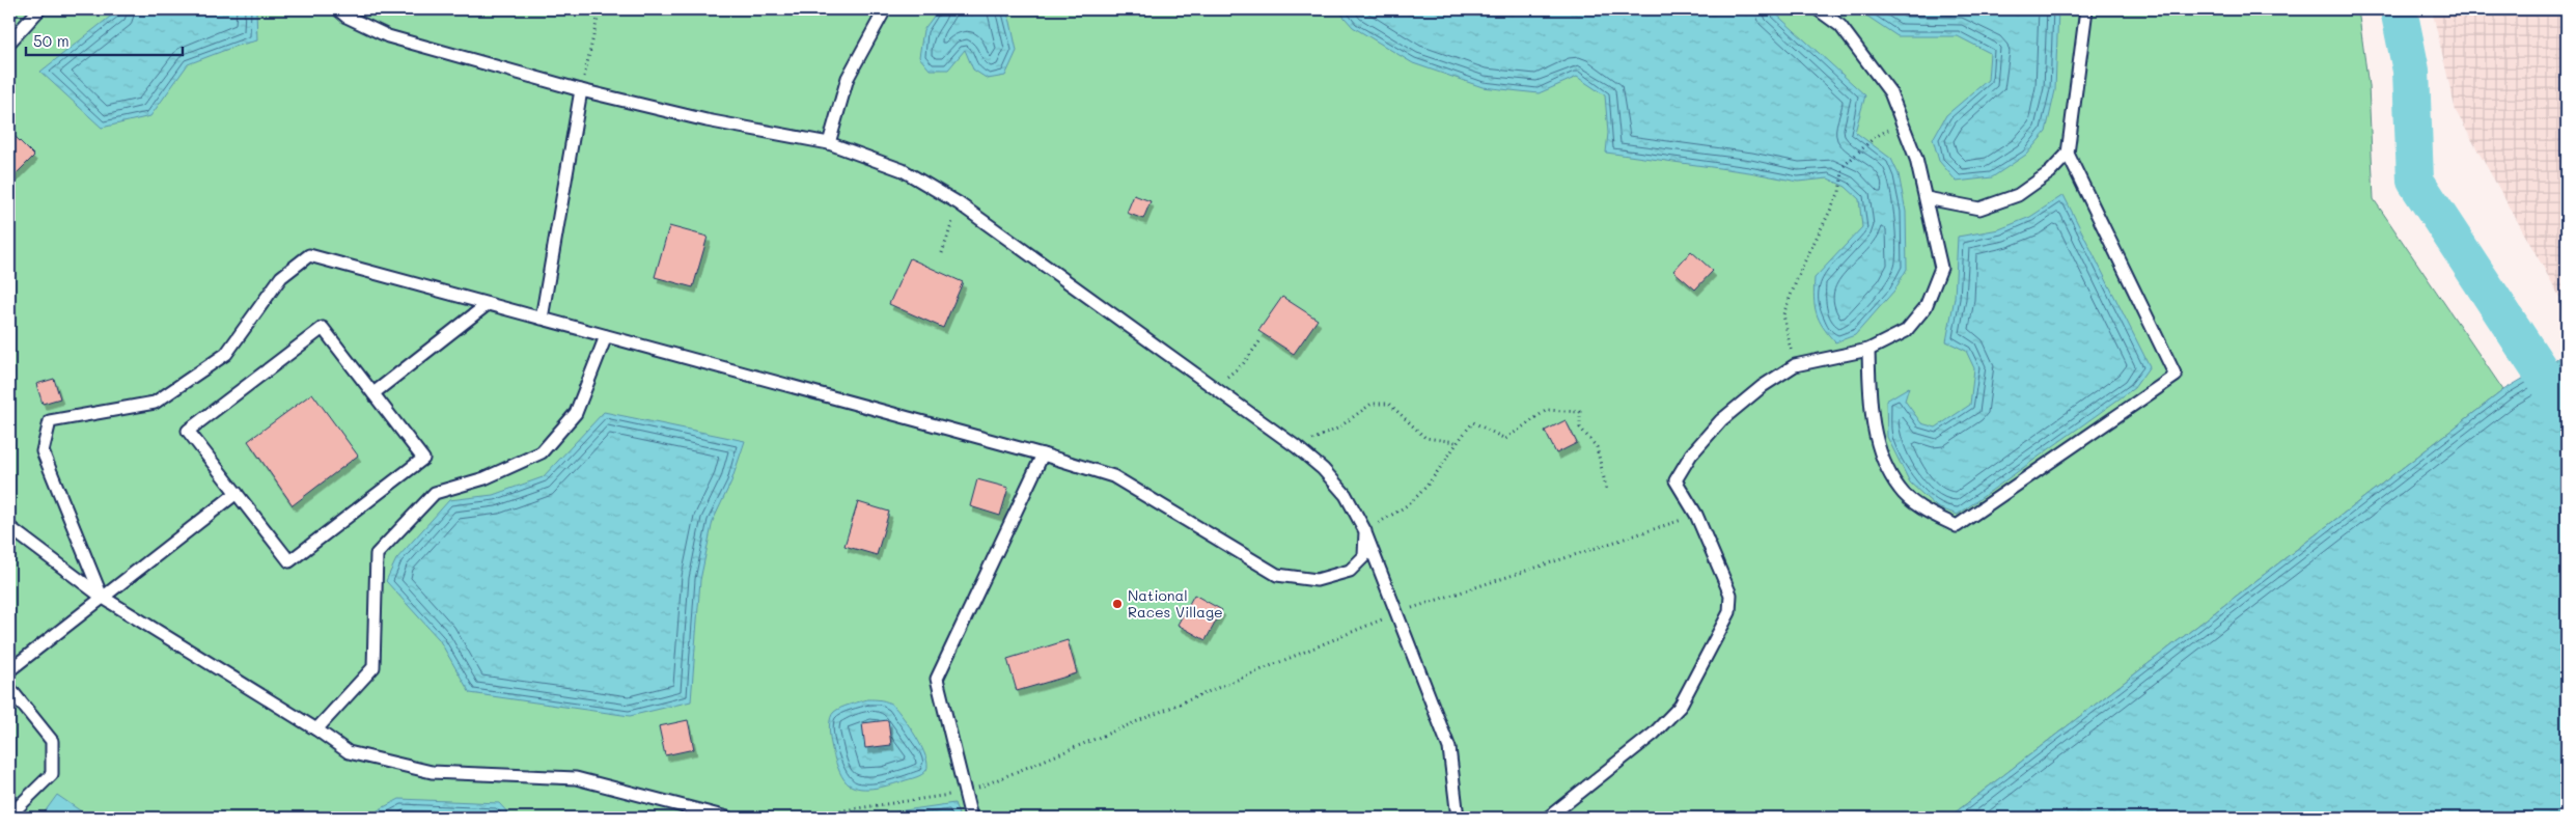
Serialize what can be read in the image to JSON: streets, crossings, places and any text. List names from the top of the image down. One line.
{"places":["National Races Village"],"scale_bar":"50 m"}
